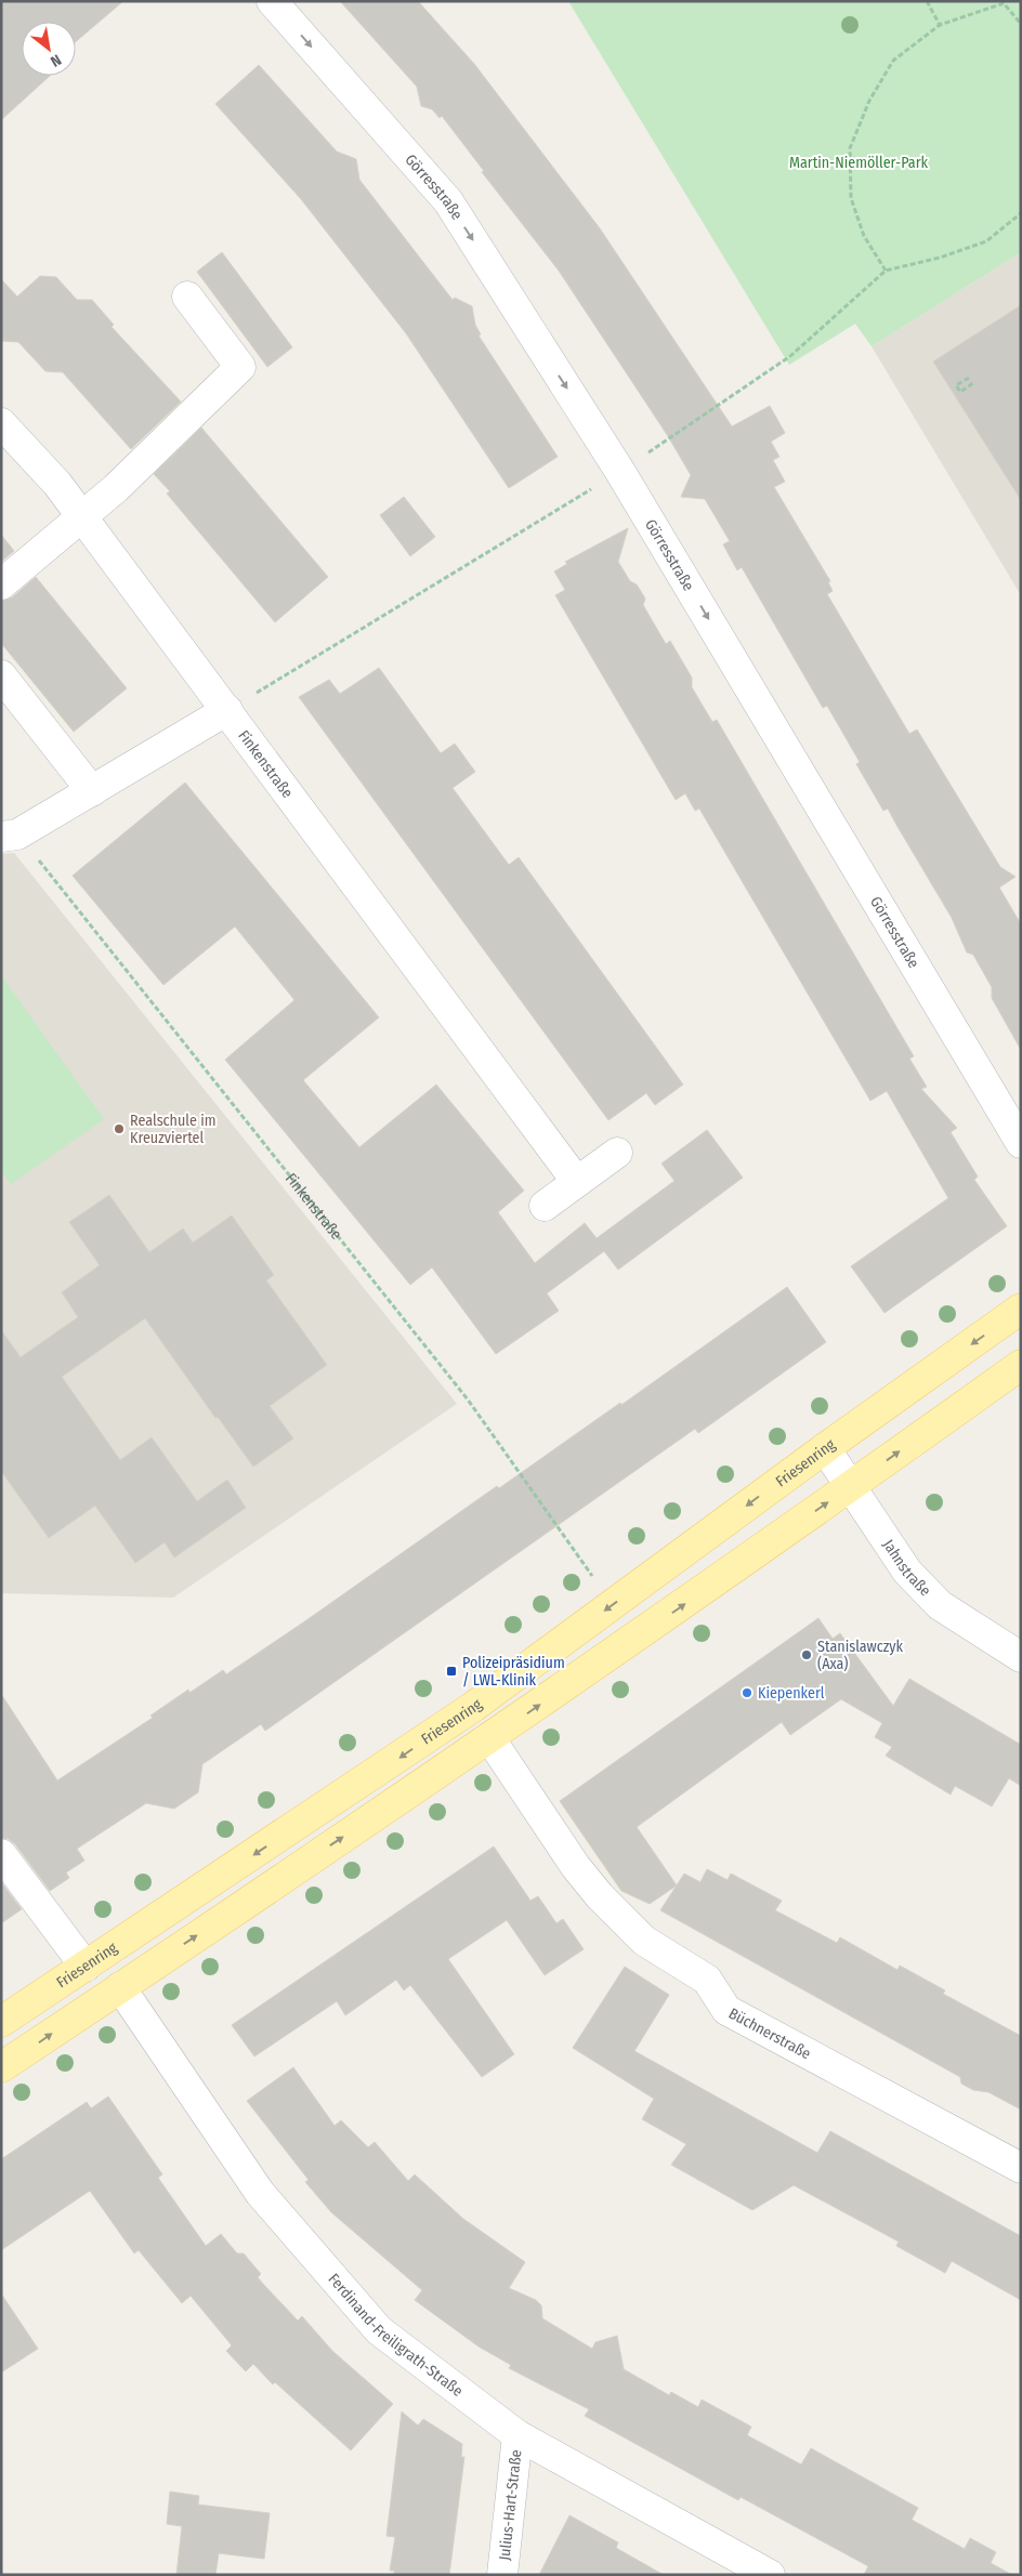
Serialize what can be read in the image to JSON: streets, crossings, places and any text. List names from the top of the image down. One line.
{"streets":{"main road":["Friesenring"],"street":["Görresstraße","Finkenstraße","Jahnstraße","Büchnerstraße","Ferdinand-Freiligrath-Straße","Julius-Hart-Straße"]},"crossings":[["Friesenring","Jahnstraße"],["Ferdinand-Freiligrath-Straße","Julius-Hart-Straße"]],"one_way":["Görresstraße"],"parks":["Martin-Niemöller-Park"],"places":{"other":["Realschule im Kreuzviertel","Stanislawczyk (Axa)","Kiepenkerl"],"transit":["Polizeipräsidium / LWL-Klinik"]},"north":"bottom right"}
